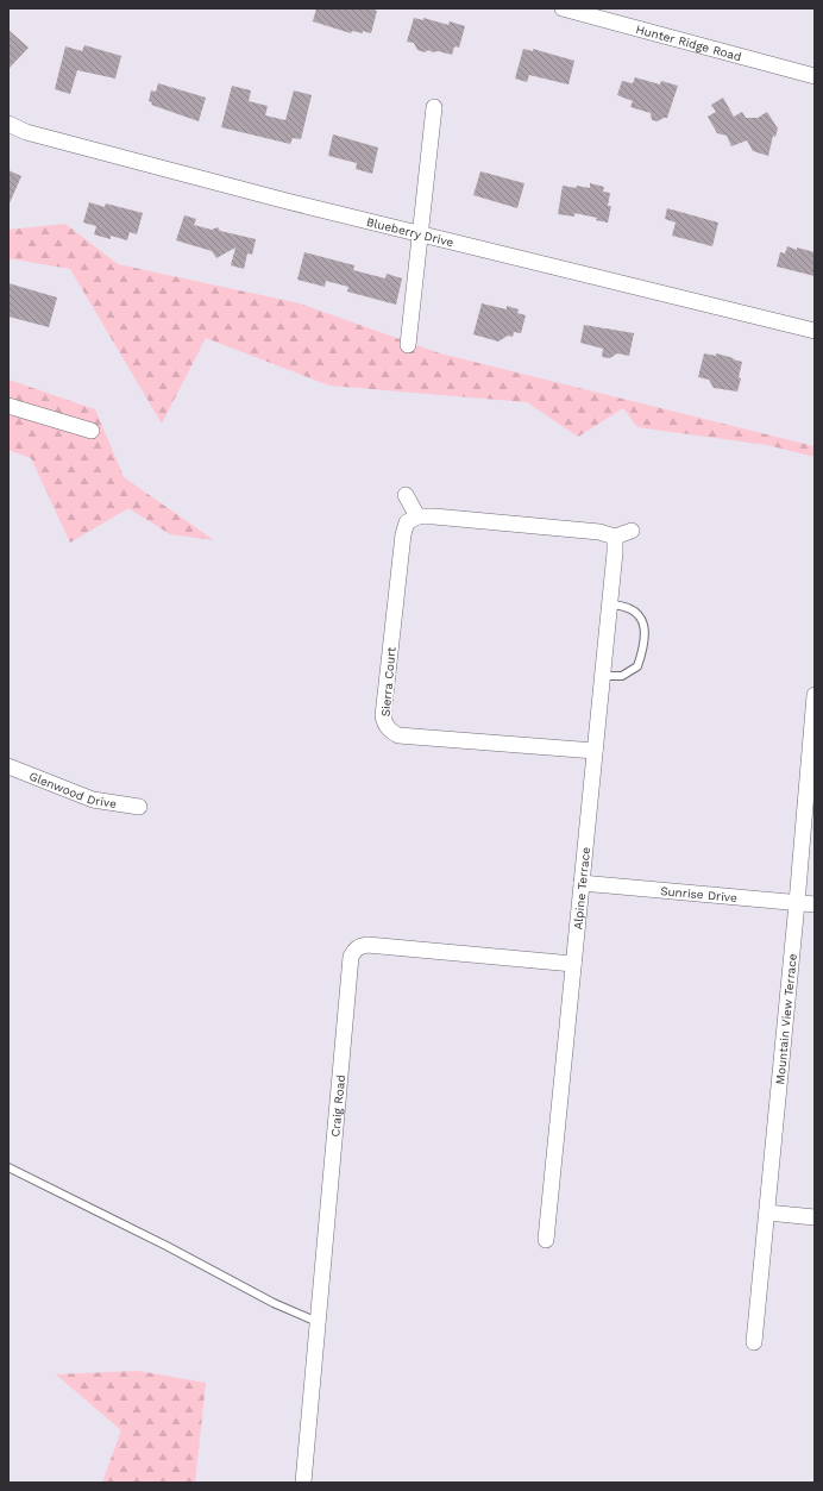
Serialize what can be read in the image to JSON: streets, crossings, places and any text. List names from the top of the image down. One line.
{"streets":{"street":["Hunter Ridge Road","Blueberry Drive","Sierra Court","Glenwood Drive","Alpine Terrace","Sunrise Drive","Mountain View Terrace","Craig Road"]},"crossings":[["Sierra Court","Alpine Terrace"],["Alpine Terrace","Sunrise Drive"],["Alpine Terrace","Craig Road"],["Sunrise Drive","Mountain View Terrace"]]}
